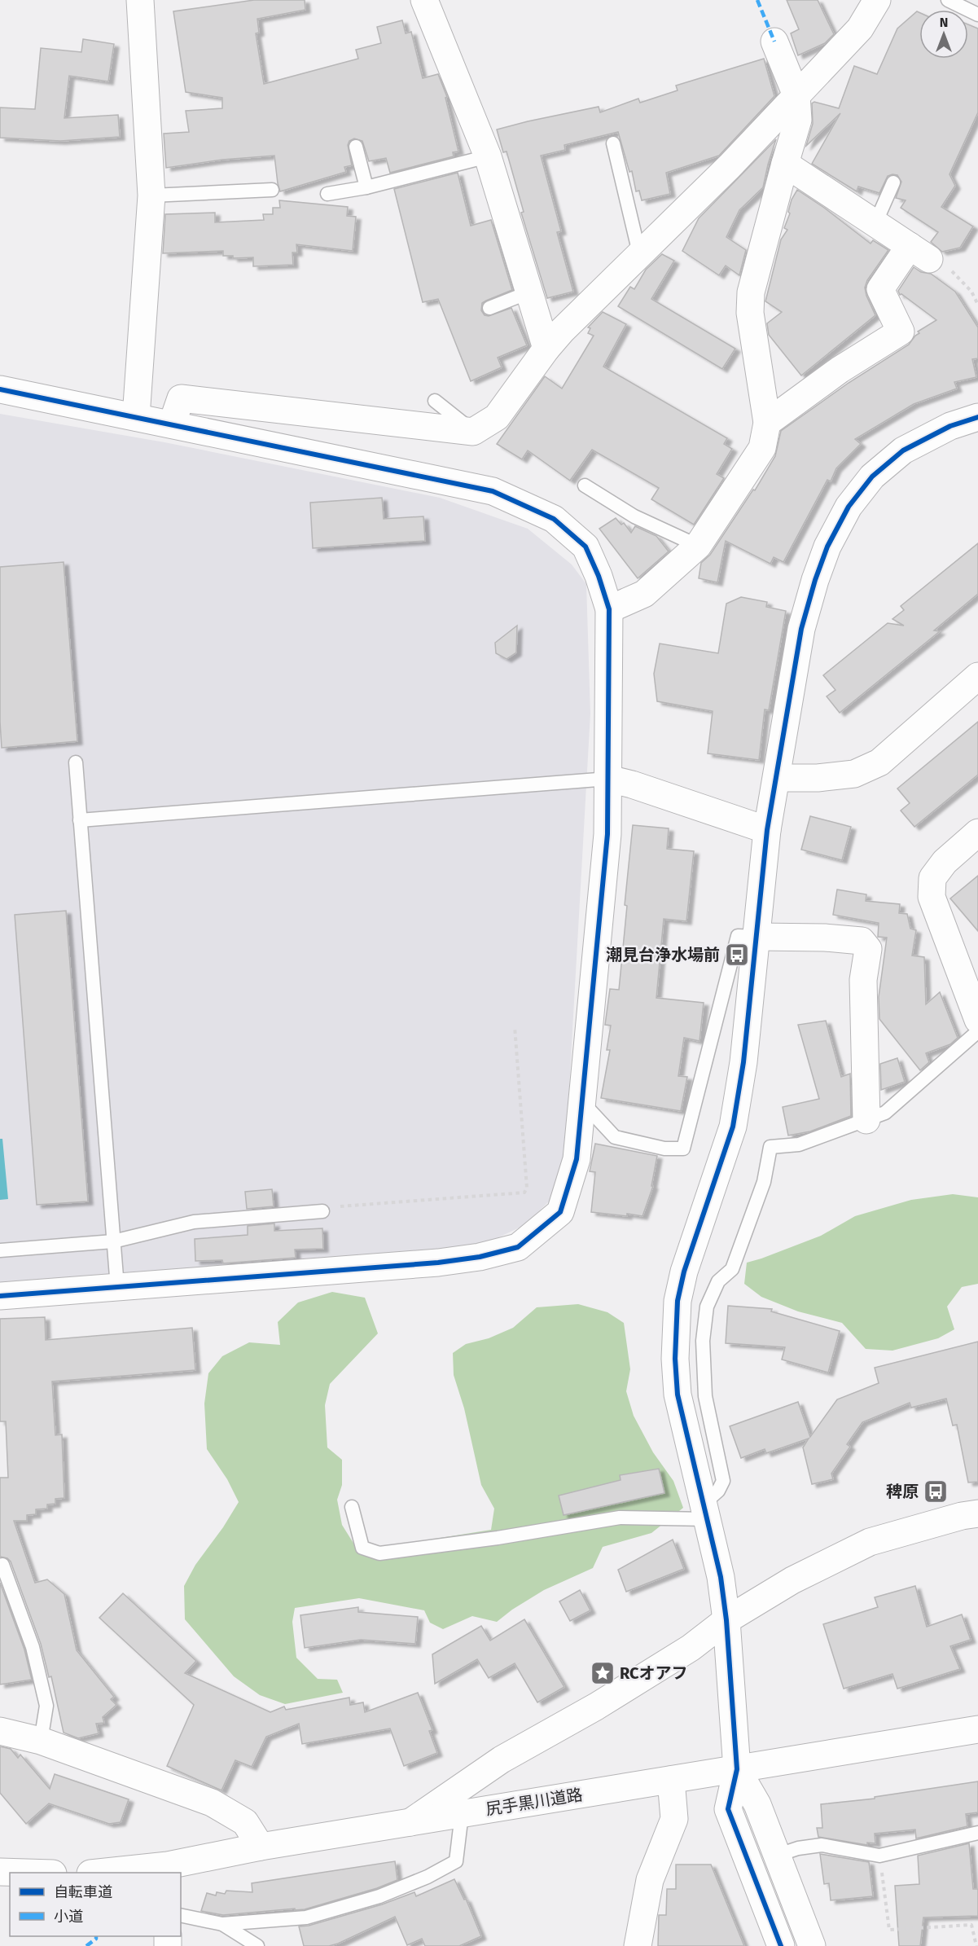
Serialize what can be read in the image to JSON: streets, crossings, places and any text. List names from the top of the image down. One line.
{"streets":{"street":["尻手黒川道路"]},"places":{"bus stop":["潮見台浄水場前","稗原"],"place":["RCオアフ"]},"legend":["自転車道","小道"],"north":"top"}
